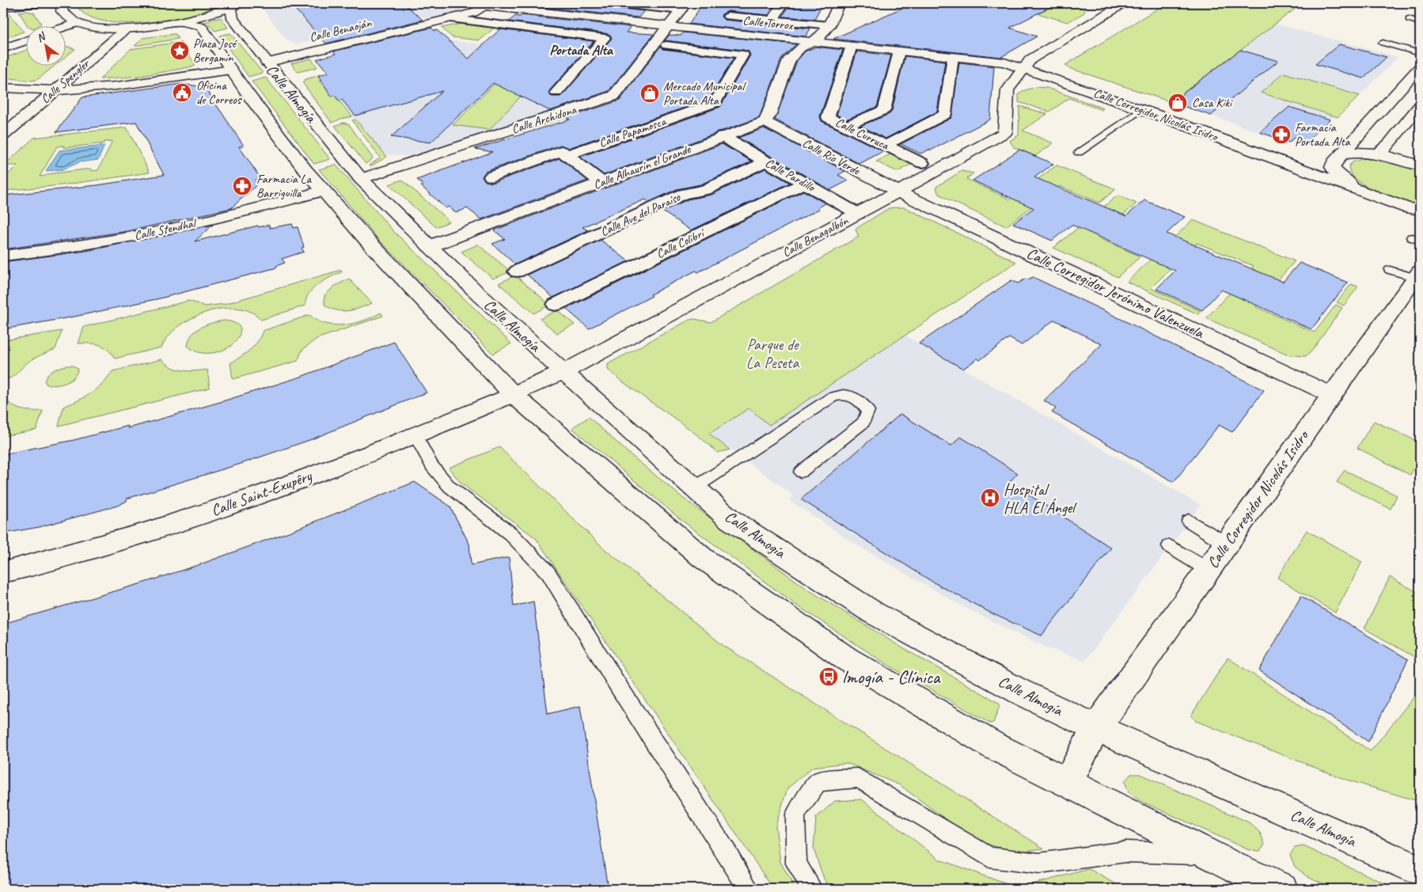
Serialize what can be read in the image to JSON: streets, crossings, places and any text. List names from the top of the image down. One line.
{"streets":{"street":["Calle Torrox","Calle Benaoján","Calle Spengler","Calle Almogía","Calle Corregidor Nicolás Isidro","Calle Archidona","Calle Papamosca","Calle Curruca","Calle Río Verde","Calle Alhaurín el Grande","Calle Pardillo","Calle Ave del Paraíso","Calle Stendhal","Calle Benagalbón","Calle Colibrí","Calle Corregidor Jerónimo Valenzuela","Calle Saint-Exupêry"]},"crossings":[["Calle Torrox","Calle Benaoján"],["Calle Torrox","Calle Corregidor Nicolás Isidro"],["Calle Torrox","Calle Archidona"],["Calle Torrox","Calle Curruca"],["Calle Torrox","Calle Benagalbón"],["Calle Benaoján","Calle Almogía"],["Calle Almogía","Calle Corregidor Nicolás Isidro"],["Calle Almogía","Calle Archidona"],["Calle Almogía","Calle Alhaurín el Grande"],["Calle Almogía","Calle Benagalbón"],["Calle Corregidor Nicolás Isidro","Calle Benagalbón"],["Calle Corregidor Nicolás Isidro","Calle Corregidor Jerónimo Valenzuela"],["Calle Río Verde","Calle Alhaurín el Grande"],["Calle Río Verde","Calle Benagalbón"],["Calle Río Verde","Calle Corregidor Jerónimo Valenzuela"],["Calle Alhaurín el Grande","Calle Pardillo"],["Calle Pardillo","Calle Ave del Paraíso"],["Calle Pardillo","Calle Benagalbón"],["Calle Pardillo","Calle Colibrí"],["Calle Benagalbón","Calle Corregidor Jerónimo Valenzuela"],["Calle Benagalbón","Calle Saint-Exupêry"]],"districts":["Portada Alta"],"parks":["Parque de La Peseta"],"places":{"place":["Plaza José Bergamín"],"public building":["Oficina de Correos"],"shop":["Mercado Municipal Portada Alta","Casa Kiki"],"pharmacy":["Farmacia Portada Alta","Farmacia La Barriguilla"],"hospital":["Hospital HLA El Ángel"],"bus stop":["lmogía - Clínica"]},"north":"top left"}
